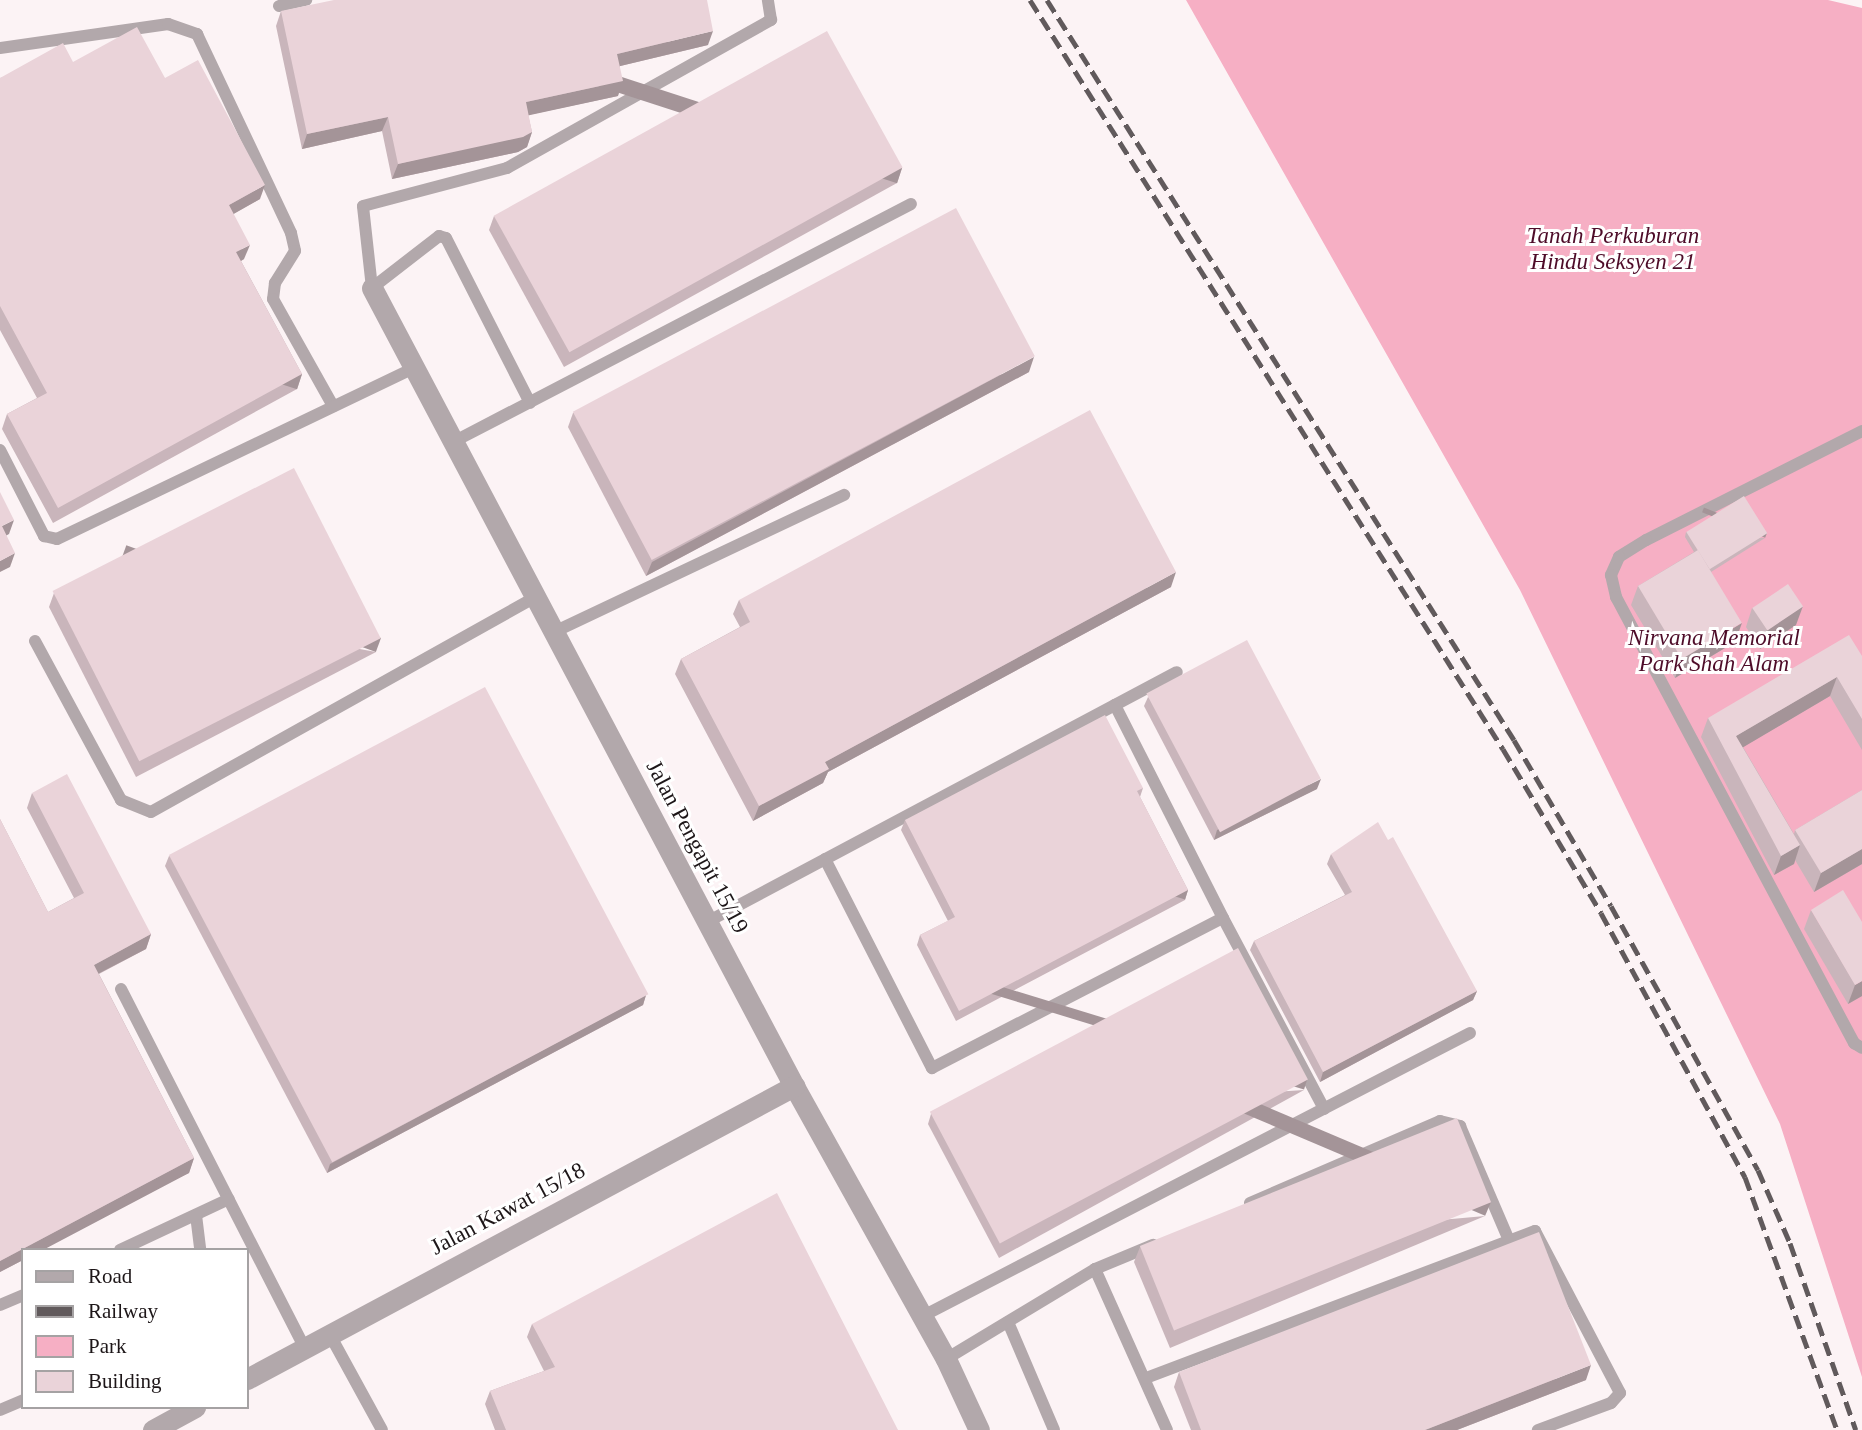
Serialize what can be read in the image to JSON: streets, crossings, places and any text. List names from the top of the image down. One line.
{"streets":{"street":["Jalan Pengapit 15/19","Jalan Kawat 15/18"]},"crossings":[["Jalan Pengapit 15/19","Jalan Kawat 15/18"]],"parks":["Tanah Perkuburan Hindu Seksyen 21","Nirvana Memorial Park Shah Alam"],"legend":["Road","Railway","Park","Building"]}
